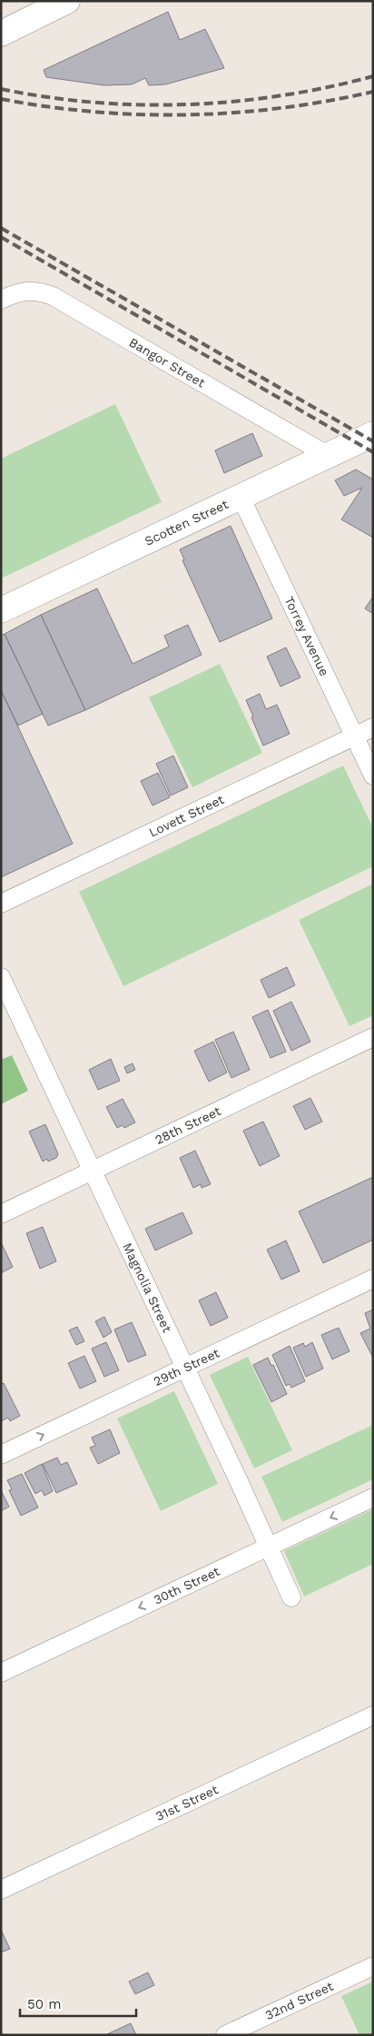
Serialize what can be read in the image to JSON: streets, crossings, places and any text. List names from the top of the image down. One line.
{"streets":{"street":["Bangor Street","Scotten Street","Torrey Avenue","Lovett Street","28th Street","Magnolia Street","29th Street","30th Street","31st Street","32nd Street"]},"crossings":[["Bangor Street","Scotten Street"],["Scotten Street","Torrey Avenue"],["Torrey Avenue","Lovett Street"],["28th Street","Magnolia Street"],["Magnolia Street","29th Street"],["Magnolia Street","30th Street"]],"one_way":["29th Street","30th Street"],"scale_bar":"50 m"}
